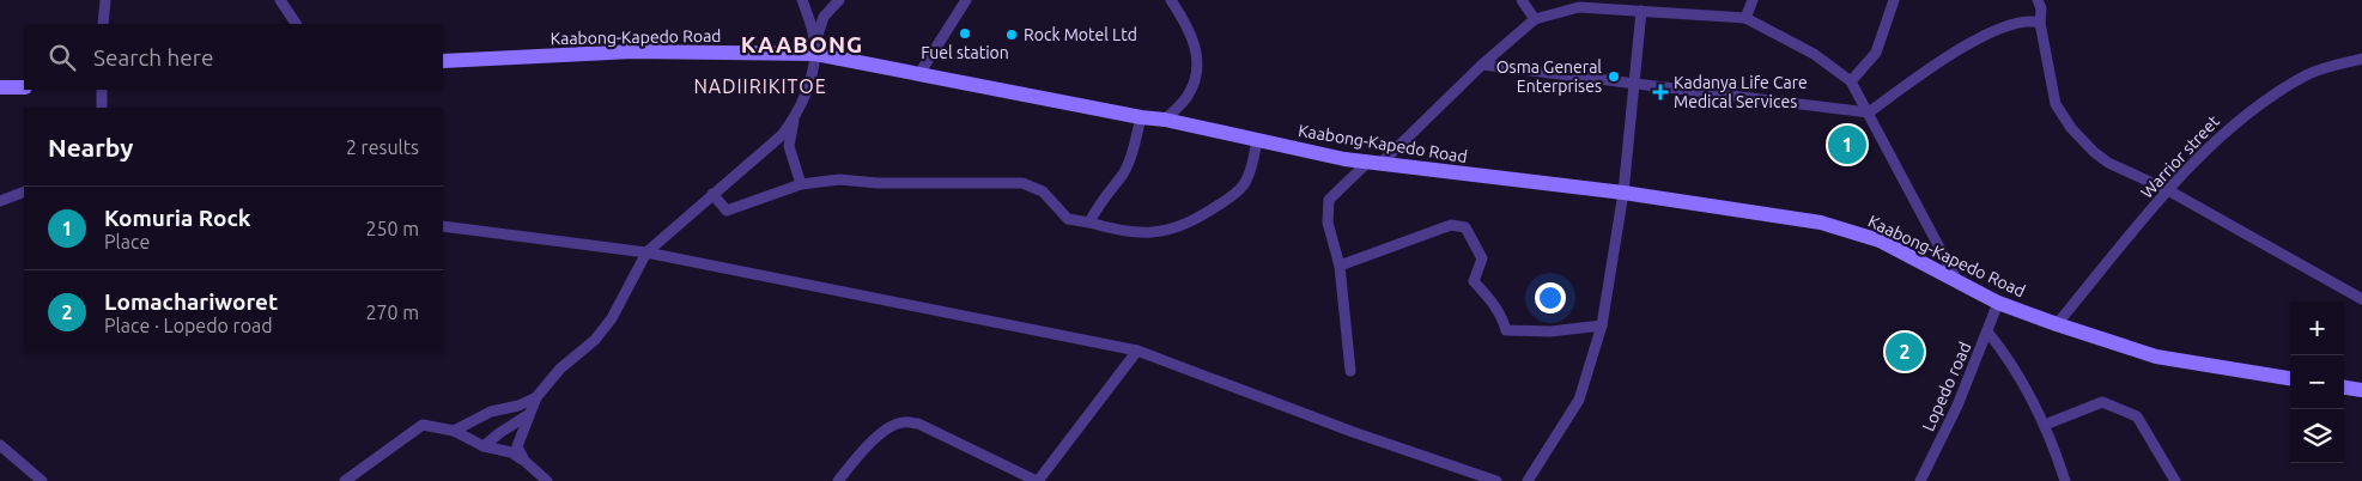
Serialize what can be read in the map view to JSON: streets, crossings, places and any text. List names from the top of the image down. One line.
{"streets":{"main road":["Kaabong-Kapedo Road"],"street":["Warrior street","Lopedo road"]},"crossings":[["Kaabong-Kapedo Road","Warrior street"],["Kaabong-Kapedo Road","Lopedo road"]],"districts":["KAABONG","NADIIRIKITOE"],"places":{"other":["Fuel station","Rock Motel Ltd","Osma General Enterprises"],"health":["Kadanya Life Care Medical Services"]},"page":{"search":"Search here","heading":["Nearby","2 results"],"pins":["1","2"],"list":[{"mark":"1","name":"Komuria Rock","note":"Place","value":"250 m"},{"mark":"2","name":"Lomachariworet","note":"Place · Lopedo road","value":"270 m"}],"map_buttons":["+","−"]}}
